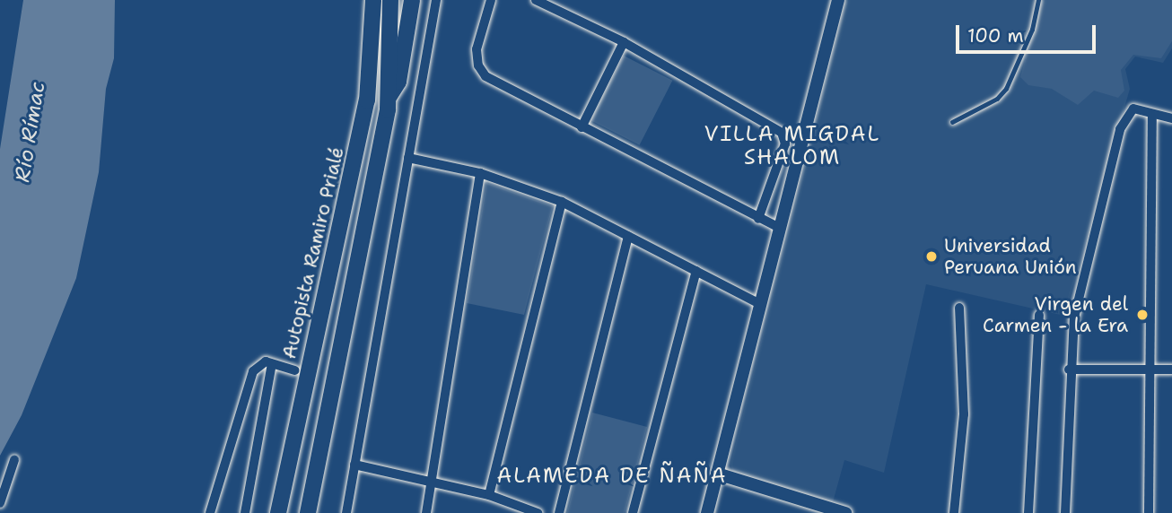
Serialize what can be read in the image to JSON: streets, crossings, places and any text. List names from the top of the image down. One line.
{"streets":{"highway":["Autopista Ramiro Prialé"]},"districts":["VILLA MIGDAL SHALOM","ALAMEDA DE ÑAÑA"],"water":["Río Rímac"],"places":["Universidad Peruana Unión","Virgen del Carmen - la Era"],"scale_bar":"100 m"}
